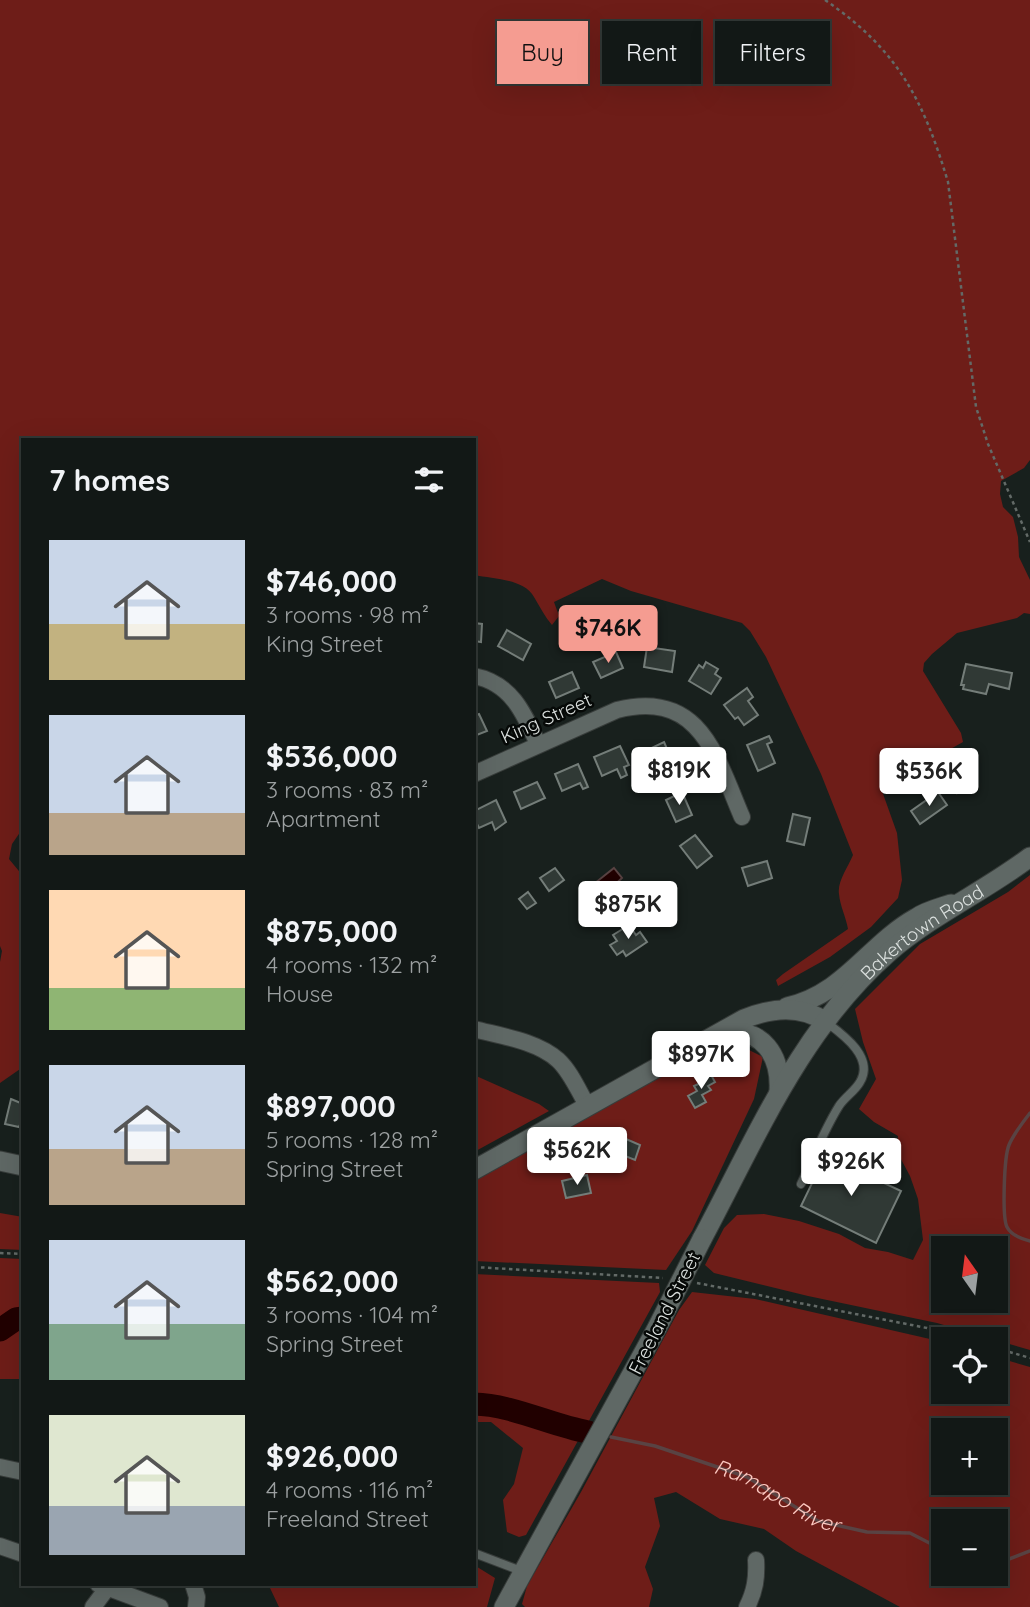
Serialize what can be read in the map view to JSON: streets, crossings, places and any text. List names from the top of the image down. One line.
{"streets":{"main road":["Bakertown Road","Freeland Street"],"street":["King Street"]},"crossings":[["Bakertown Road","Freeland Street"]],"water":["Ramapo River"],"north":"top","page":{"chip":["Buy","Rent","Filters"],"heading":"7 homes","list":[{"name":"$746,000","note":"3 rooms · 98 m² · King Street"},{"name":"$536,000","note":"3 rooms · 83 m² · Apartment"},{"name":"$875,000","note":"4 rooms · 132 m² · House"},{"name":"$897,000","note":"5 rooms · 128 m² · Spring Street"},{"name":"$562,000","note":"3 rooms · 104 m² · Spring Street"},{"name":"$926,000","note":"4 rooms · 116 m² · Freeland Street"}],"price":["$746K","$819K","$536K","$875K","$897K","$562K","$926K"],"map_buttons":["+","−"]}}
